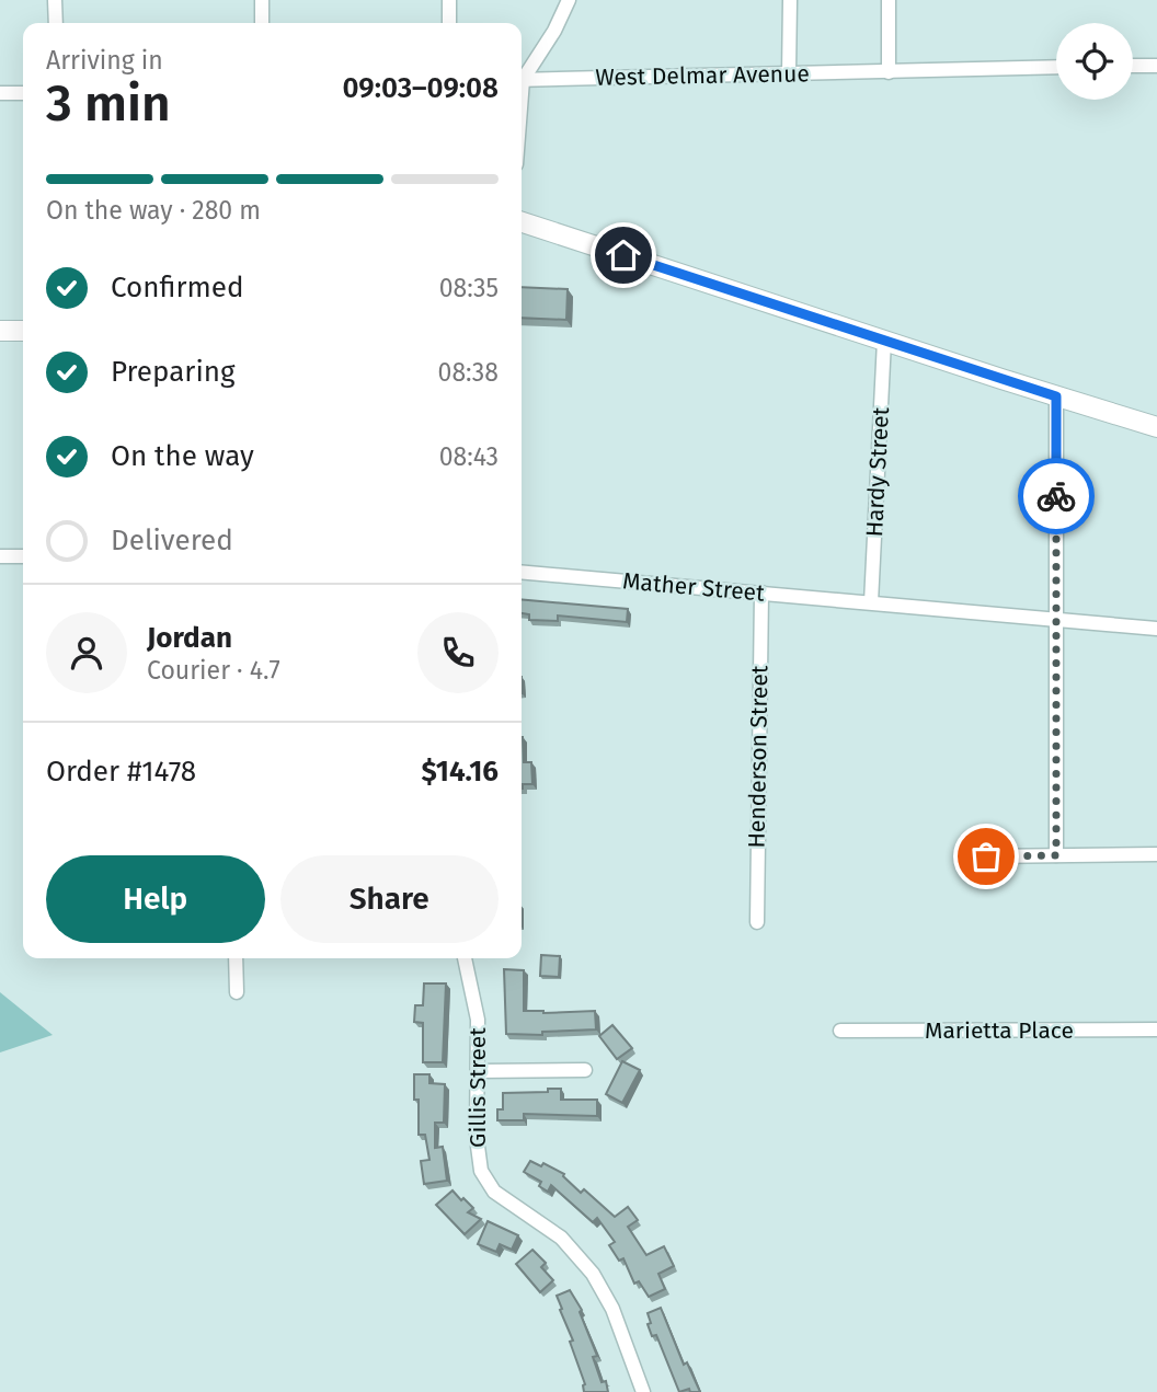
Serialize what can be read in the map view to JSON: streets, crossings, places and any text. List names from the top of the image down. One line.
{"streets":{"street":["West Delmar Avenue","Hardy Street","Mather Street","Henderson Street","Marietta Place","Gillis Street"]},"crossings":[["Hardy Street","Mather Street"],["Mather Street","Henderson Street"]],"page":{"heading":["3 min","Arriving in","09:03–09:08"],"panel":["Jordan","Courier · 4.7","Order #1478","$14.16"],"bar":"On the way · 280 m","list":[["Confirmed","08:35"],["Preparing","08:38"],["On the way","08:43"],"Delivered"],"buttons":["Help","Share"]}}
